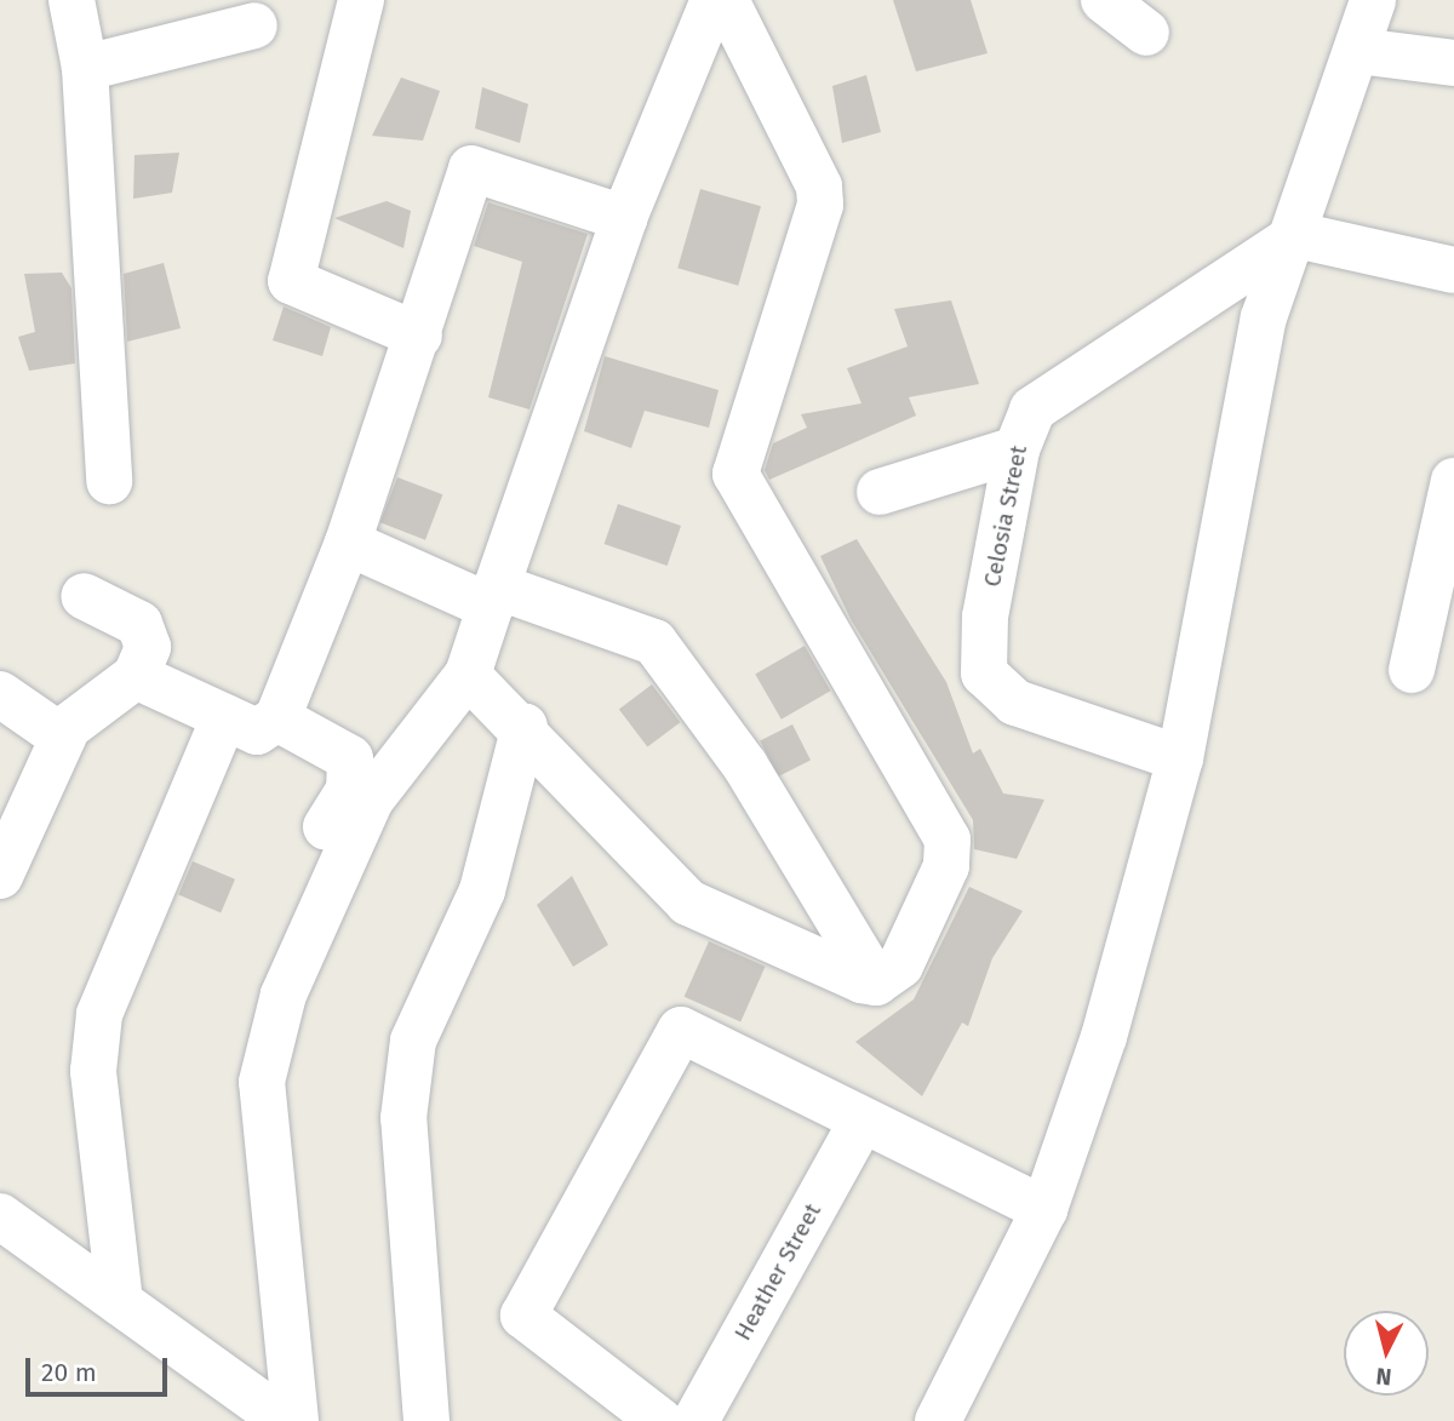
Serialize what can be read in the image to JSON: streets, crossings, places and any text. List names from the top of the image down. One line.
{"streets":{"street":["Celosia Street","Heather Street"]},"scale_bar":"20 m","north":"bottom"}
